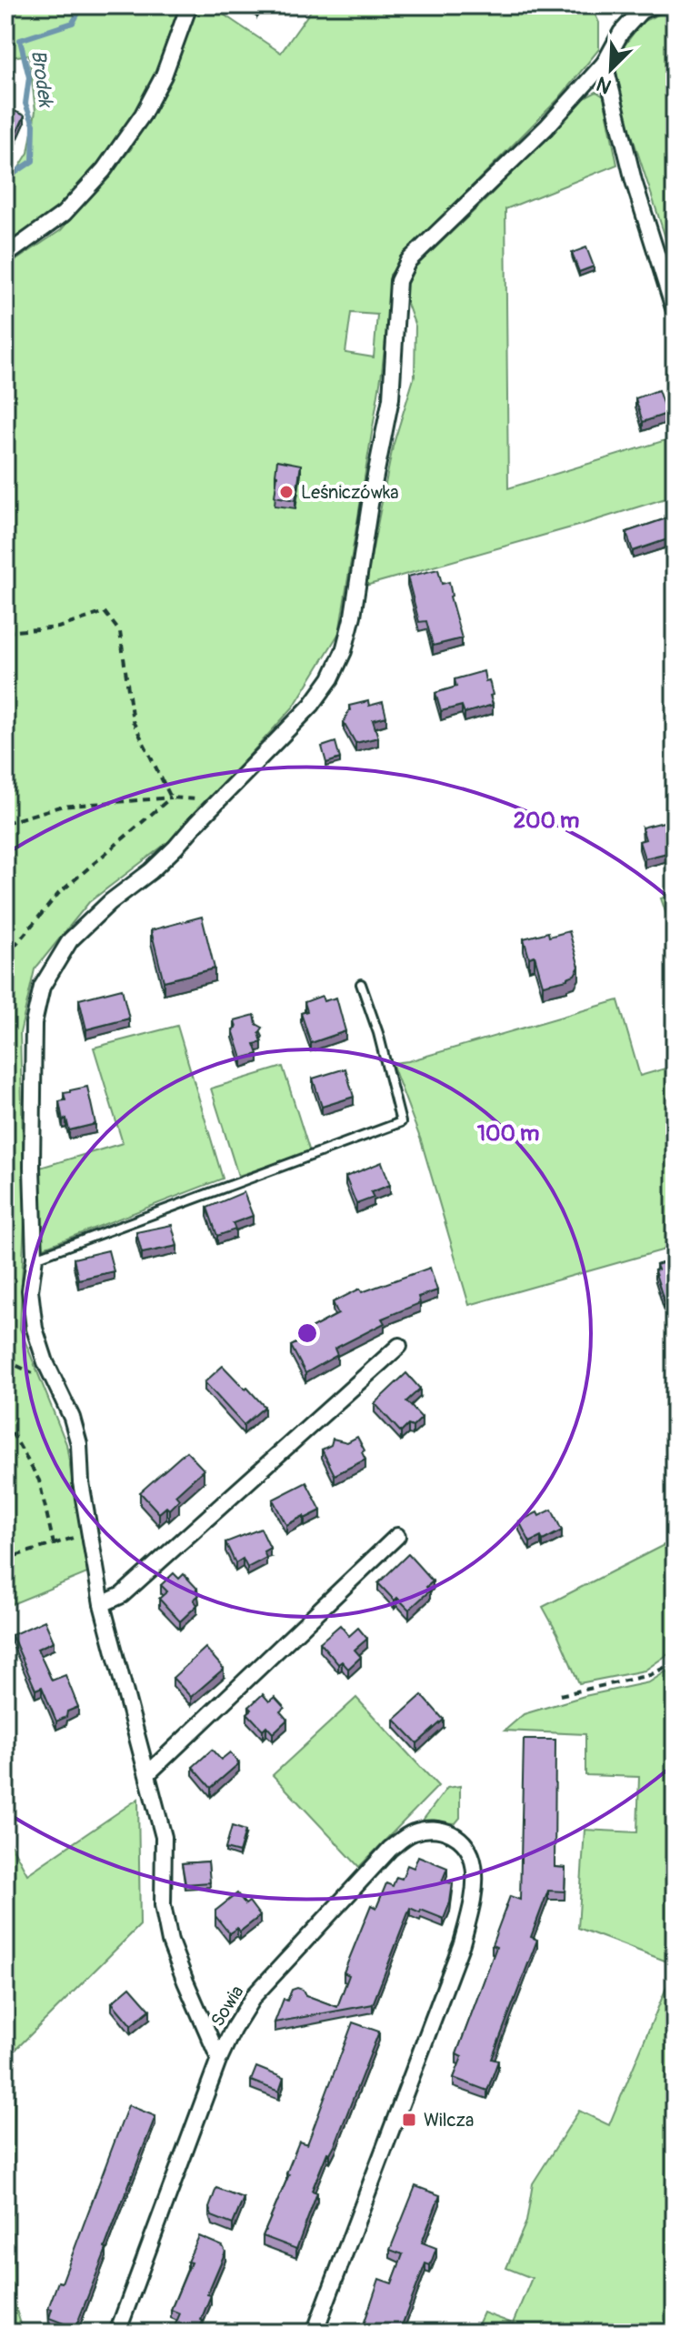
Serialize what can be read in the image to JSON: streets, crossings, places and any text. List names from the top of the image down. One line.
{"streets":{"street":["Sowia"]},"water":["Brodek"],"places":{"other":["Leśniczówka"],"transit":["Wilcza"]},"north":"bottom left","rings":["200 m","100 m"]}
